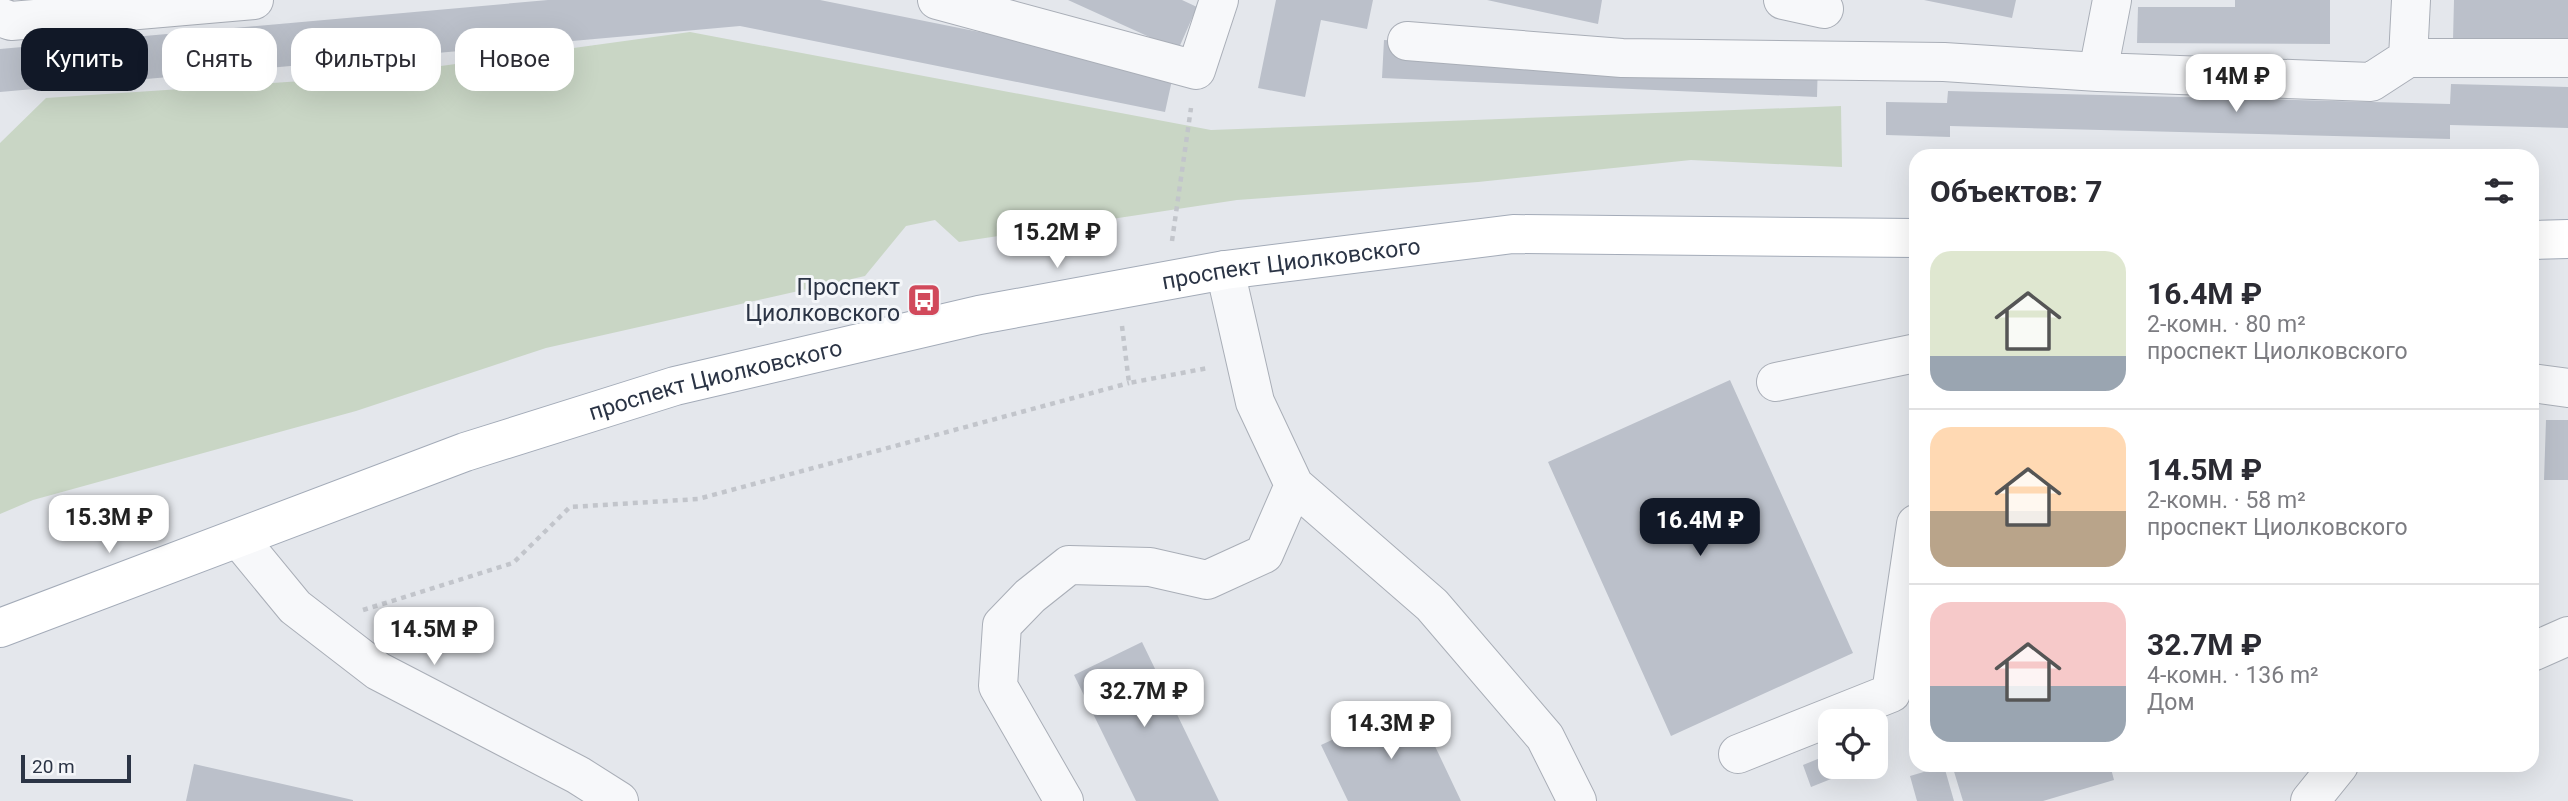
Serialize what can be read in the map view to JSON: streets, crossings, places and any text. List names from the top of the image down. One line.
{"streets":{"main road":["проспект Циолковского"]},"places":{"bus stop":["Проспект Циолковского"]},"scale_bar":"20 m","page":{"chip":["Купить","Снять","Фильтры","Новое"],"price":["14M ₽","15.2M ₽","15.3M ₽","16.4M ₽","14.5M ₽","32.7M ₽","14.3M ₽"],"heading":"Объектов: 7","list":[{"name":"16.4M ₽","note":"2-комн. · 80 m² · проспект Циолковского"},{"name":"14.5M ₽","note":"2-комн. · 58 m² · проспект Циолковского"},{"name":"32.7M ₽","note":"4-комн. · 136 m² · Дом"}],"scale":"20 m"}}
